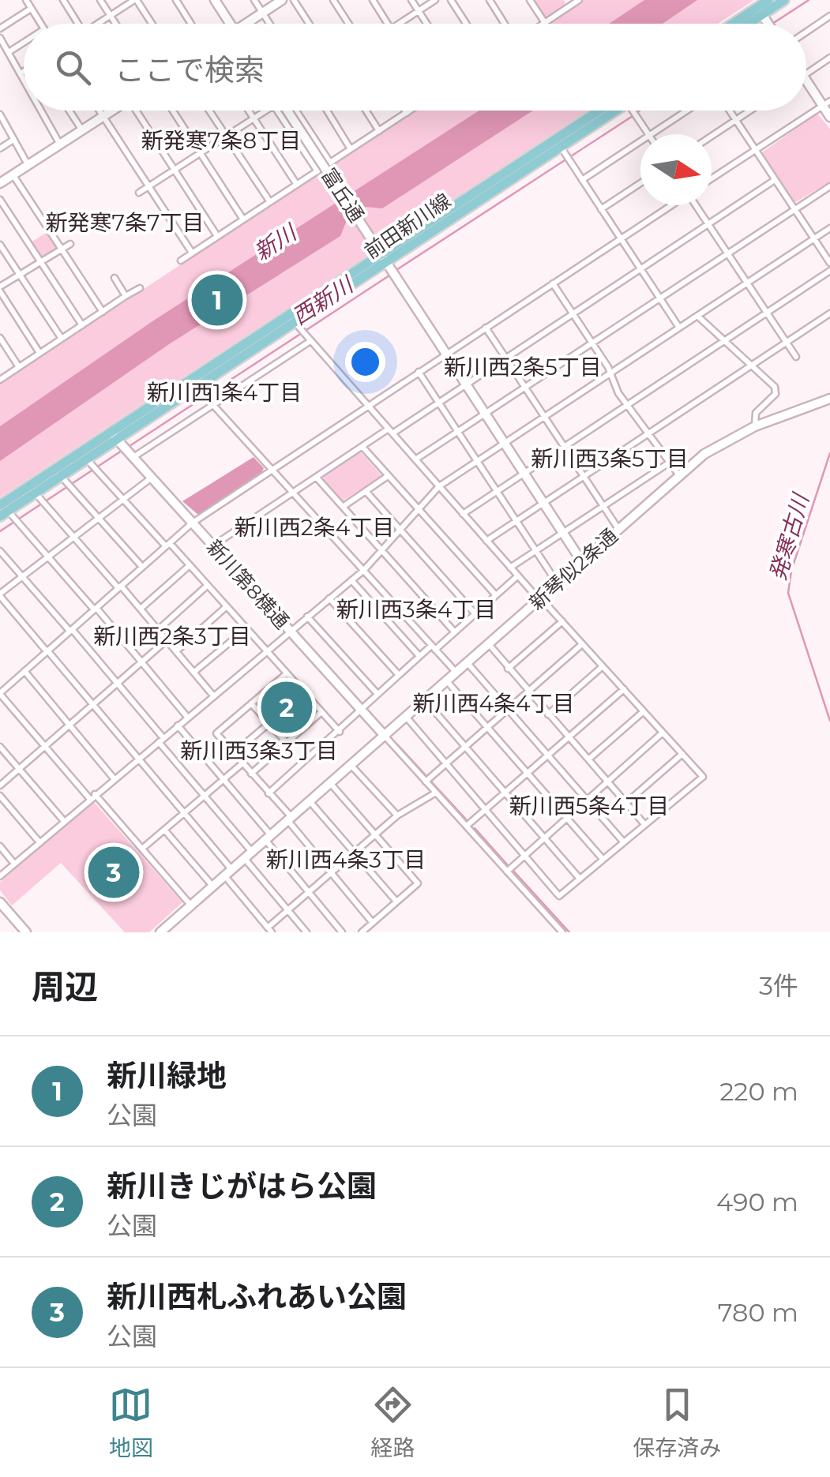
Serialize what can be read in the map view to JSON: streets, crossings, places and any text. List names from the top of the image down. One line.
{"streets":{"main road":["前田新川線"],"street":["富丘通","新琴似2条通","新川第8横通"]},"crossings":[["富丘通","前田新川線"],["前田新川線","新川第8横通"],["新琴似2条通","新川第8横通"]],"districts":["新発寒7条8丁目","新発寒7条7丁目","新川西2条5丁目","新川西1条4丁目","新川西3条5丁目","新川西2条4丁目","新川西3条4丁目","新川西2条3丁目","新川西4条4丁目","新川西3条3丁目","新川西5条4丁目","新川西4条3丁目"],"water":["新川","西新川","発寒古川"],"north":"right","page":{"search":"ここで検索","pins":["1","2","3"],"heading":["周辺","3件"],"list":[{"mark":"1","name":"新川緑地","note":"公園","value":"220 m"},{"mark":"2","name":"新川きじがはら公園","note":"公園","value":"490 m"},{"mark":"3","name":"新川西札ふれあい公園","note":"公園","value":"780 m"}],"nav":["地図","経路","保存済み"]}}
